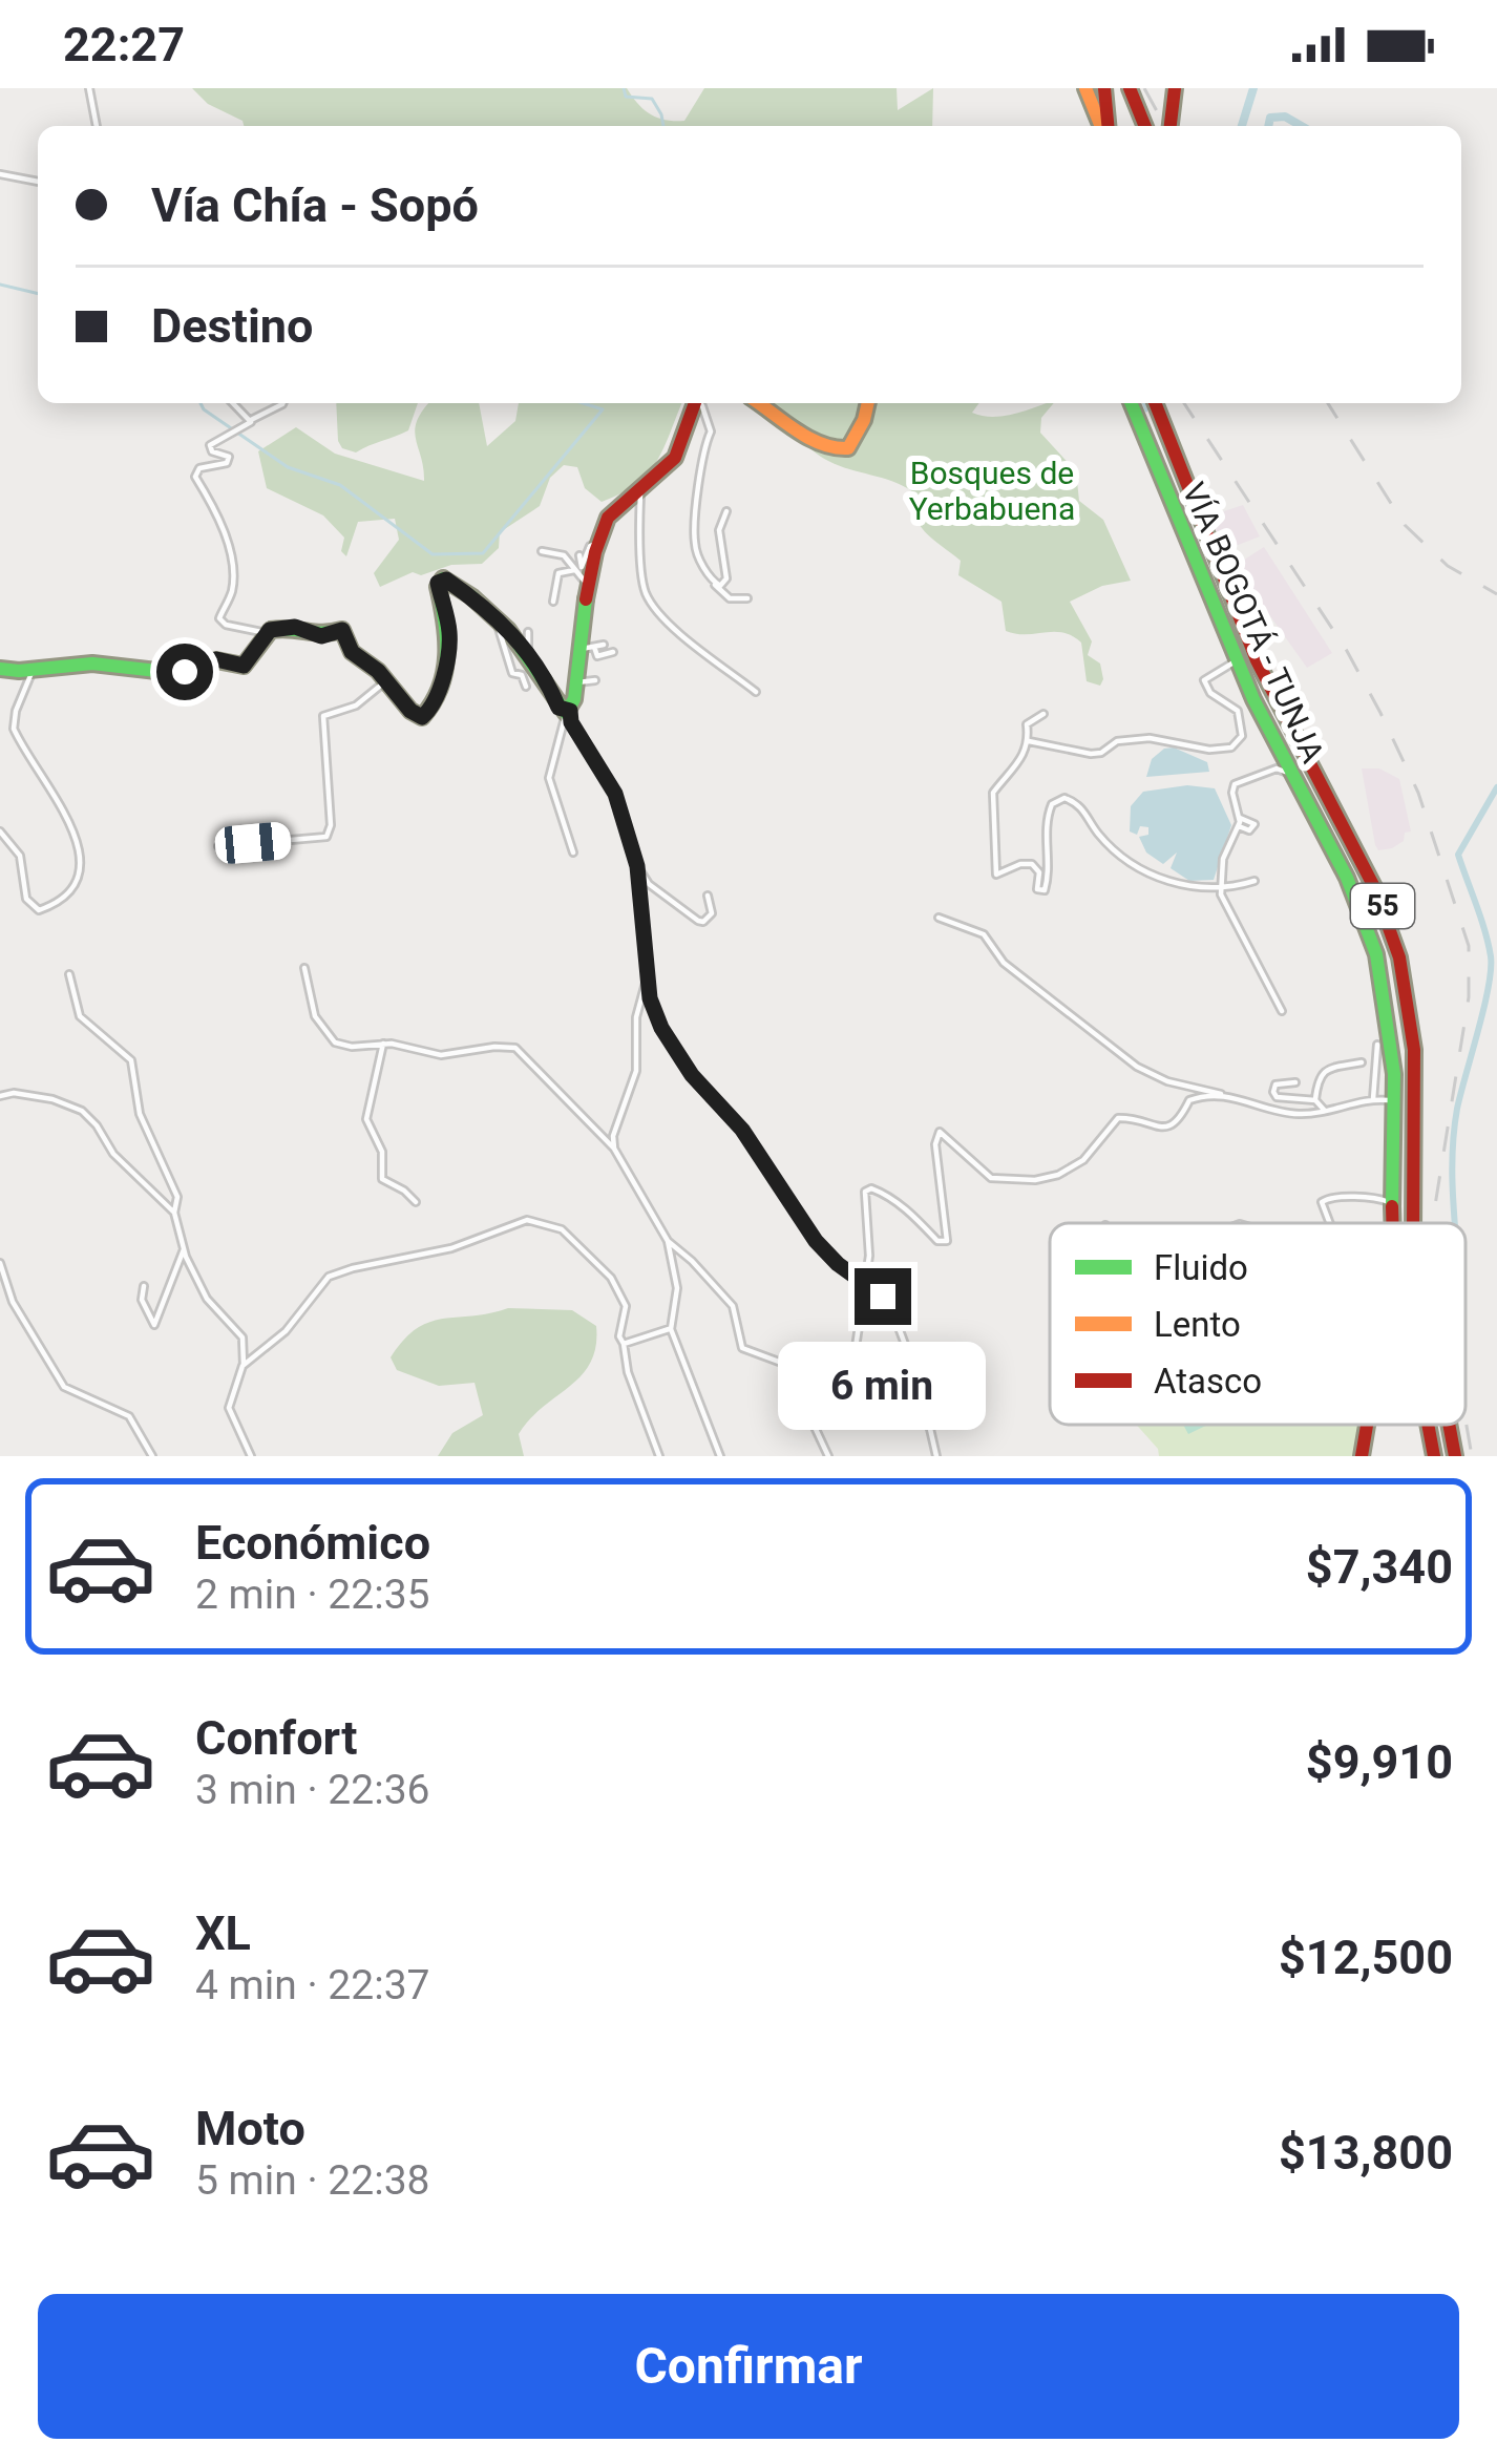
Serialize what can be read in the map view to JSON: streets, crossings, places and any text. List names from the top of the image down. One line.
{"streets":{"main road":["VÍA BOGOTÁ - TUNJA","55"]},"parks":["Bosques de Yerbabuena"],"legend":["Fluido","Lento","Atasco"],"page":{"status":"22:27","banner":["Vía Chía - Sopó","Destino"],"bubble":"6 min","list":[{"name":"Económico","note":"2 min · 22:35","value":"$7,340"},{"name":"Confort","note":"3 min · 22:36","value":"$9,910"},{"name":"XL","note":"4 min · 22:37","value":"$12,500"},{"name":"Moto","note":"5 min · 22:38","value":"$13,800"}],"buttons":"Confirmar"}}
